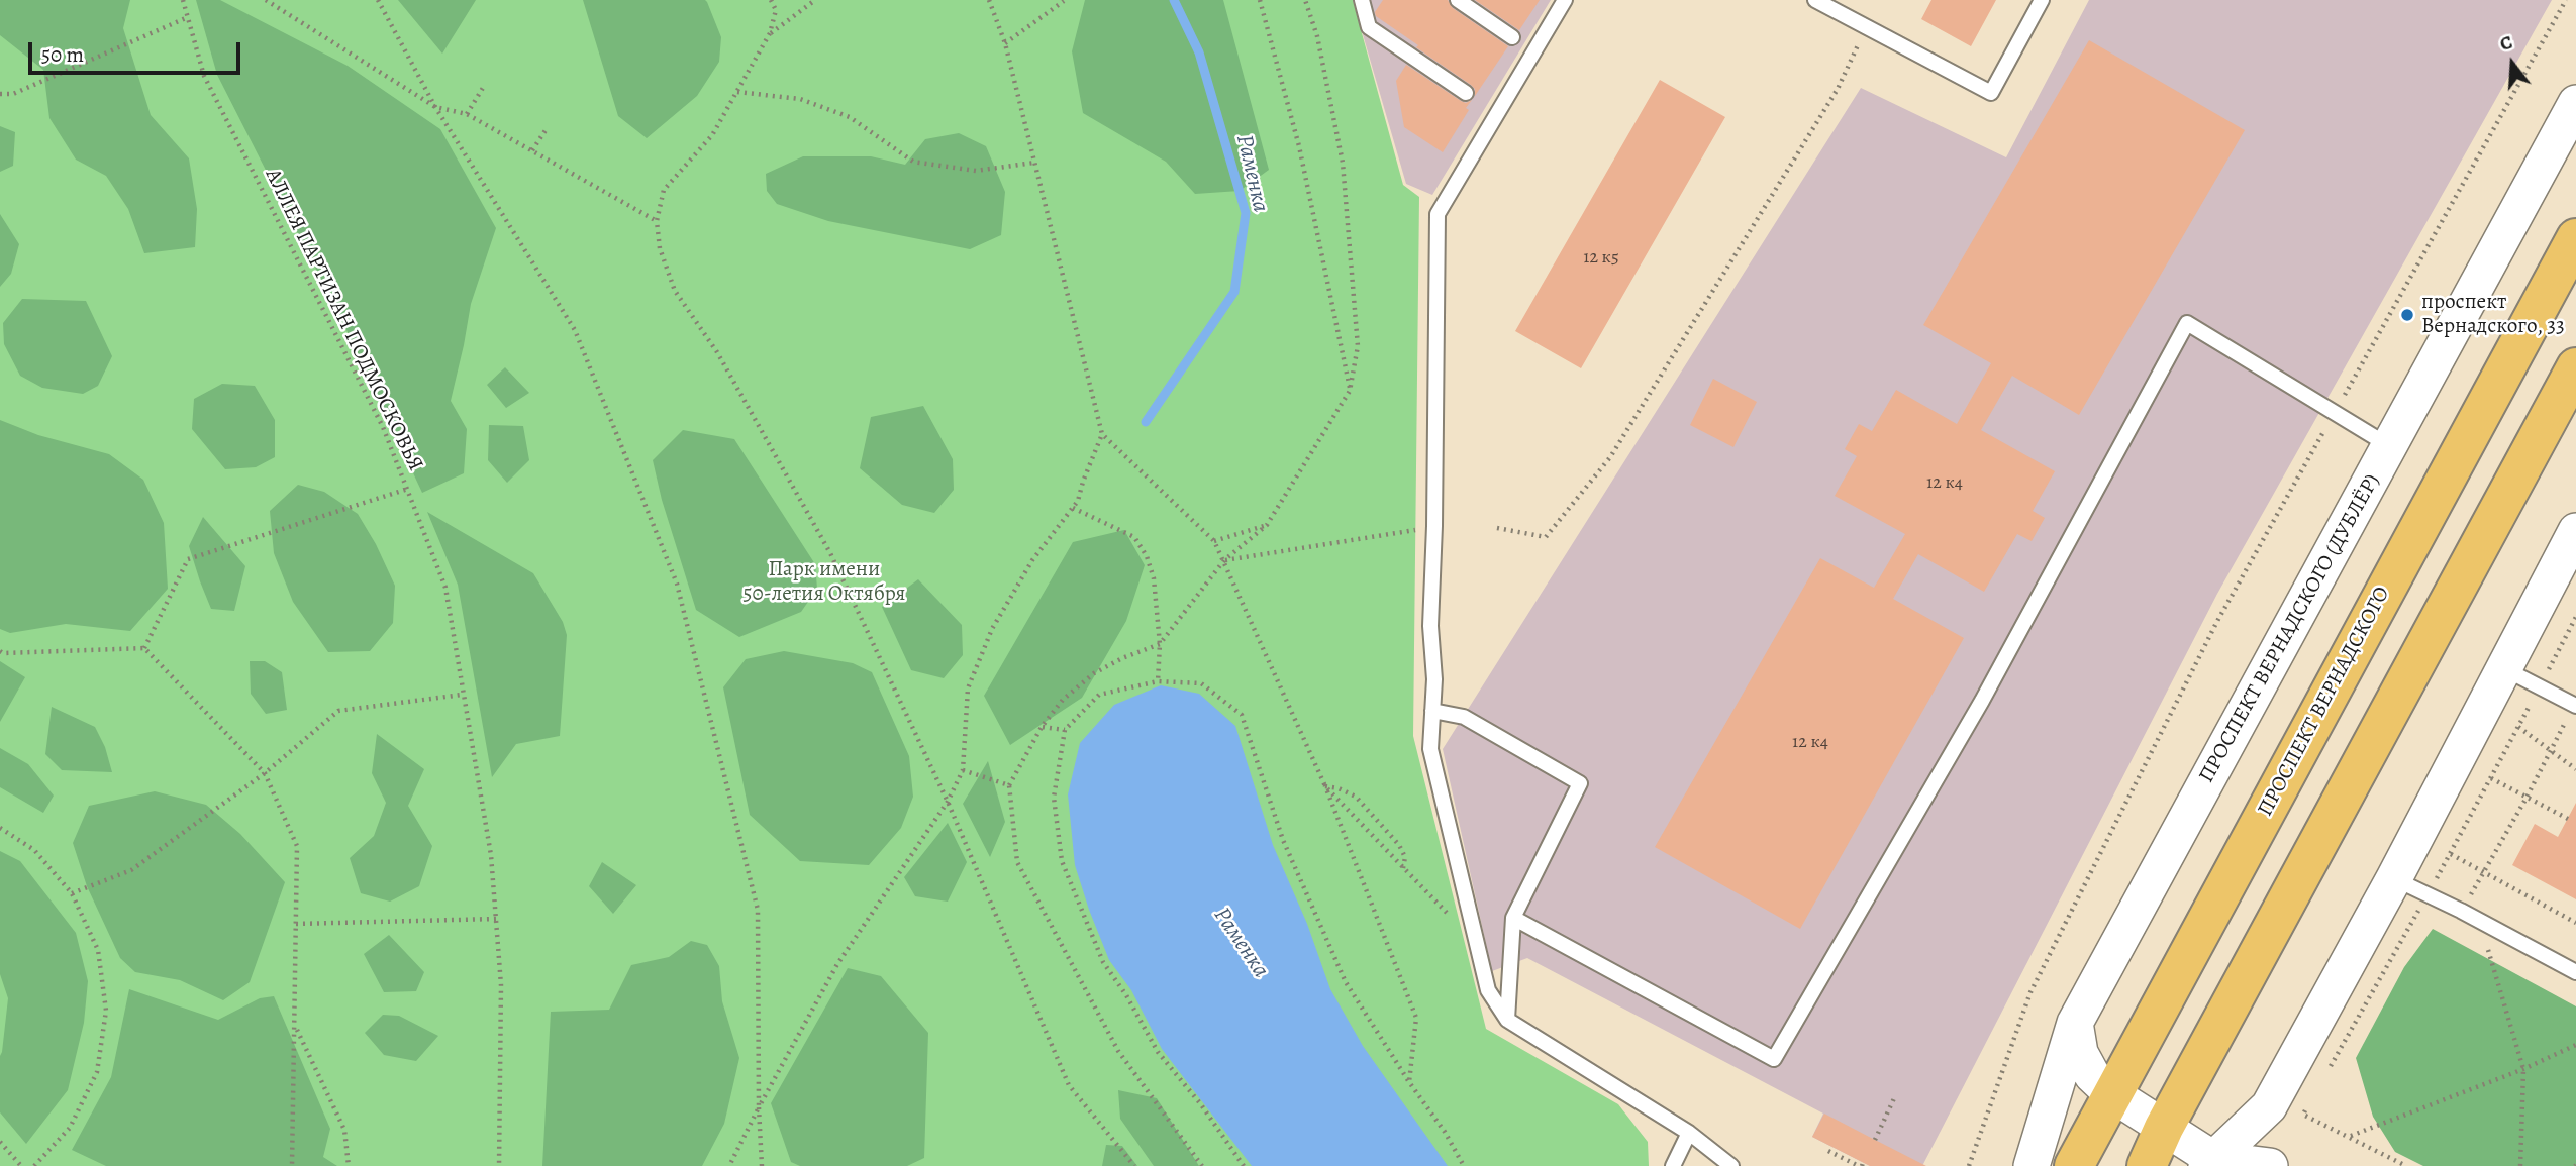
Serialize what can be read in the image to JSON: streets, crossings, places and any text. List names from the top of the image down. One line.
{"streets":{"main road":["ПРОСПЕКТ ВЕРНАДСКОГО"],"street":["ПРОСПЕКТ ВЕРНАДСКОГО (ДУБЛЁР)"],"path":["АЛЛЕЯ ПАРТИЗАН ПОДМОСКОВЬЯ"]},"water":["Раменка"],"parks":["Парк имени 50-летия Октября"],"places":["проспект Вернадского, 33"],"house_numbers":["12 к5","12 к4","12 к4"],"scale_bar":"50 m","north":"top"}
